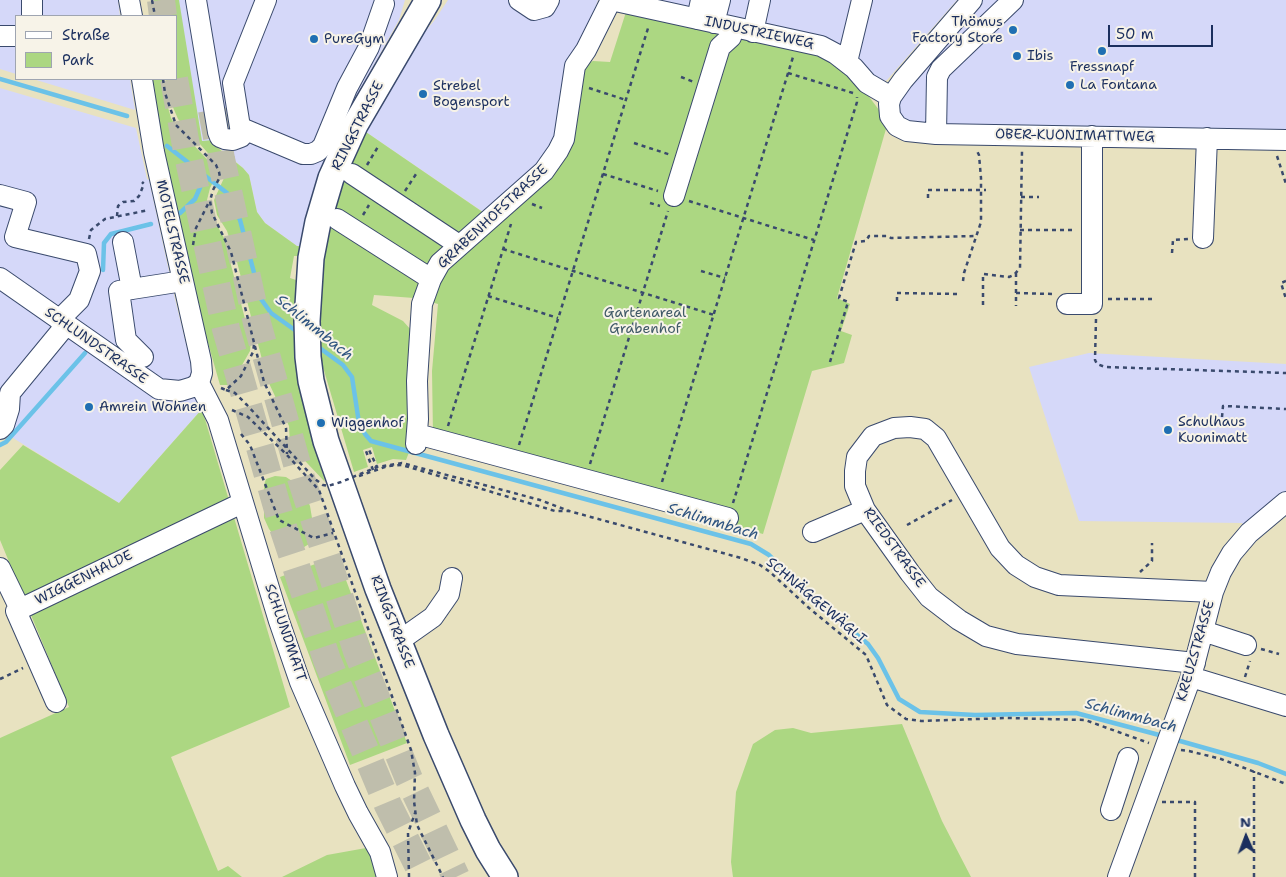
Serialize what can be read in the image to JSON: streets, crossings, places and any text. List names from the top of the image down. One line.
{"streets":{"main road":["RINGSTRASSE"],"street":["INDUSTRIEWEG","OBER-KUONIMATTWEG","GRABENHOFSTRASSE","MOTELSTRASSE","SCHLUNDSTRASSE","RIEDSTRASSE","WIGGENHALDE","SCHLUNDMATT","KREUZSTRASSE"],"path":["SCHNÄGGEWÄGLI"]},"crossings":[["INDUSTRIEWEG","OBER-KUONIMATTWEG"],["INDUSTRIEWEG","GRABENHOFSTRASSE"],["MOTELSTRASSE","SCHLUNDSTRASSE"],["MOTELSTRASSE","SCHLUNDMATT"],["SCHLUNDSTRASSE","SCHLUNDMATT"],["RIEDSTRASSE","KREUZSTRASSE"],["WIGGENHALDE","SCHLUNDMATT"],["SCHNÄGGEWÄGLI","KREUZSTRASSE"]],"water":["Schlimmbach"],"parks":["Gartenareal Grabenhof"],"places":["Thömus Factory Store","PureGym","Fressnapf","Ibis","La Fontana","Strebel Bogensport","Amrein Wohnen","Wiggenhof","Schulhaus Kuonimatt"],"legend":["Straße","Park"],"scale_bar":"50 m","north":"top"}
